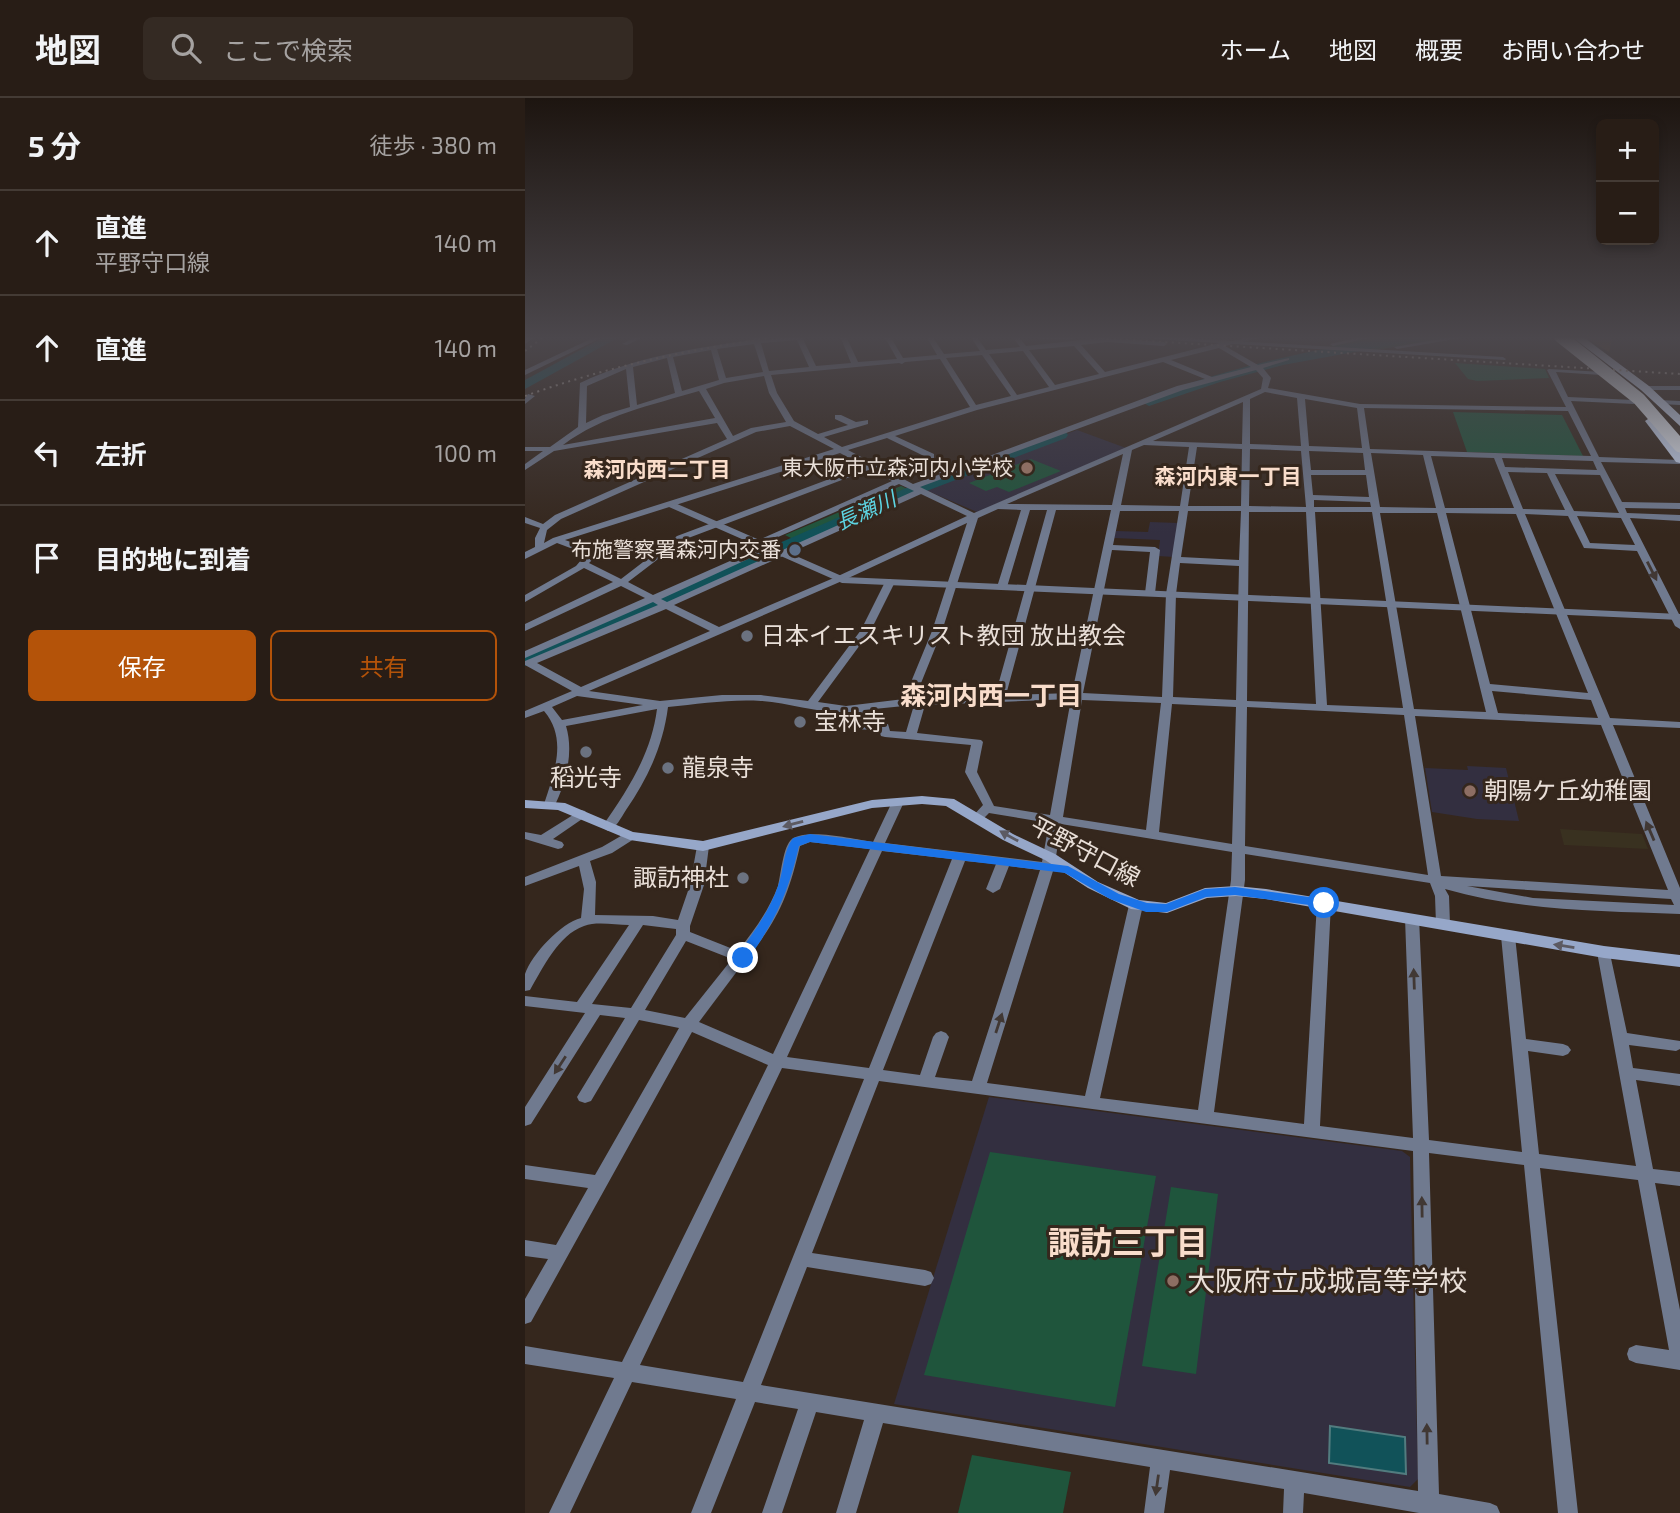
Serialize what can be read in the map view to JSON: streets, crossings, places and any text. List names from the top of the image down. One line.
{"streets":{"main road":["平野守口線"]},"districts":["森河内西二丁目","森河内東一丁目","森河内西一丁目","諏訪三丁目"],"water":["長瀬川"],"places":["東大阪市立森河内小学校","布施警察署森河内交番","日本イエスキリスト教団 放出教会","宝林寺","稻光寺","龍泉寺","朝陽ケ丘幼稚園","諏訪神社","大阪府立成城高等学校"],"page":{"header":"地図","search":"ここで検索","nav":["ホーム","地図","概要","お問い合わせ"],"heading":["5 分","徒歩 · 380 m"],"map_buttons":["+","−"],"list":[["直進","平野守口線","140 m"],["直進","140 m"],["左折","100 m"],"目的地に到着"],"buttons":["保存","共有"]}}
